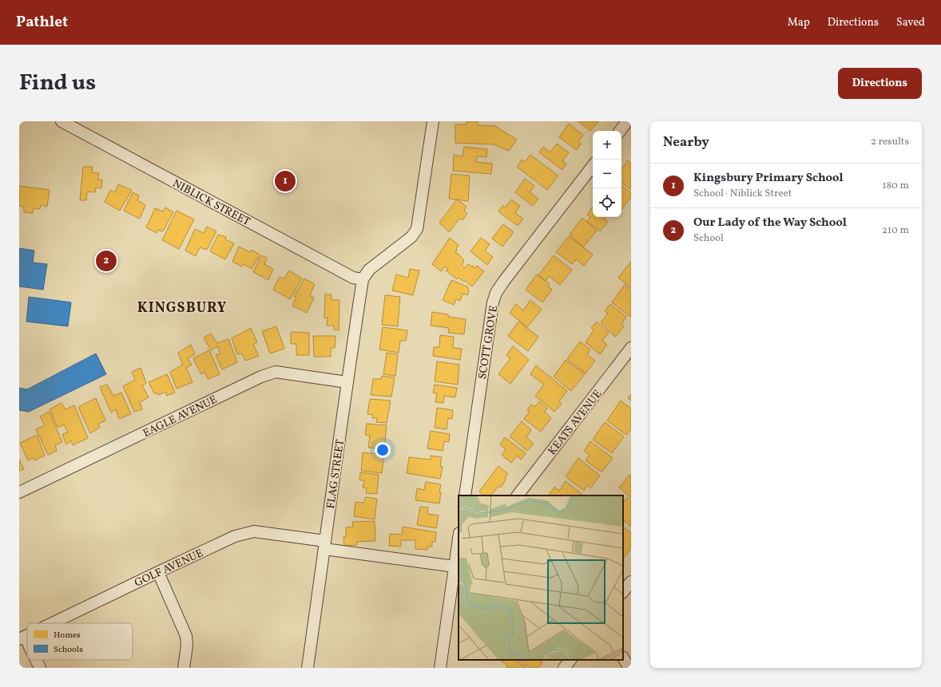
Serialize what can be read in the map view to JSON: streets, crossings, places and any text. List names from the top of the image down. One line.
{"streets":{"street":["NIBLICK STREET","SCOTT GROVE","EAGLE AVENUE","KEATS AVENUE","FLAG STREET","GOLF AVENUE"]},"crossings":[["NIBLICK STREET","FLAG STREET"],["EAGLE AVENUE","FLAG STREET"],["FLAG STREET","GOLF AVENUE"]],"districts":["KINGSBURY"],"legend":["Homes","Schools"],"page":{"header":"Pathlet","nav":["Map","Directions","Saved"],"title":"Find us","buttons":"Directions","heading":["Nearby","2 results"],"map_buttons":["+","−"],"list":[{"mark":"1","name":"Kingsbury Primary School","note":"School · Niblick Street","value":"180 m"},{"mark":"2","name":"Our Lady of the Way School","note":"School","value":"210 m"}],"pins":["1","2"]}}
